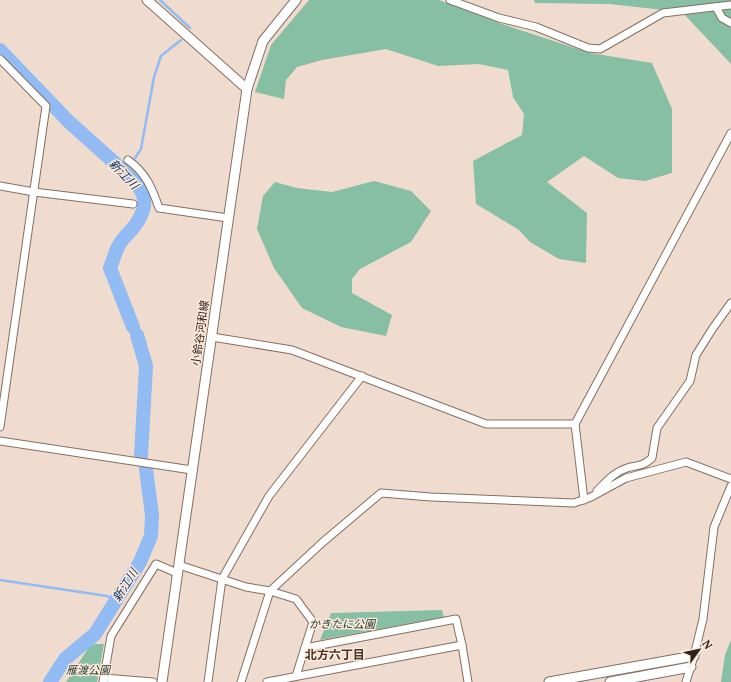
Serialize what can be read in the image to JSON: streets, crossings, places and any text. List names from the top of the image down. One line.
{"streets":{"main road":["小鈴谷河和線"]},"districts":["北方六丁目"],"water":["新江川"],"parks":["かきたに公園","雁渡公園"],"north":"top right"}
